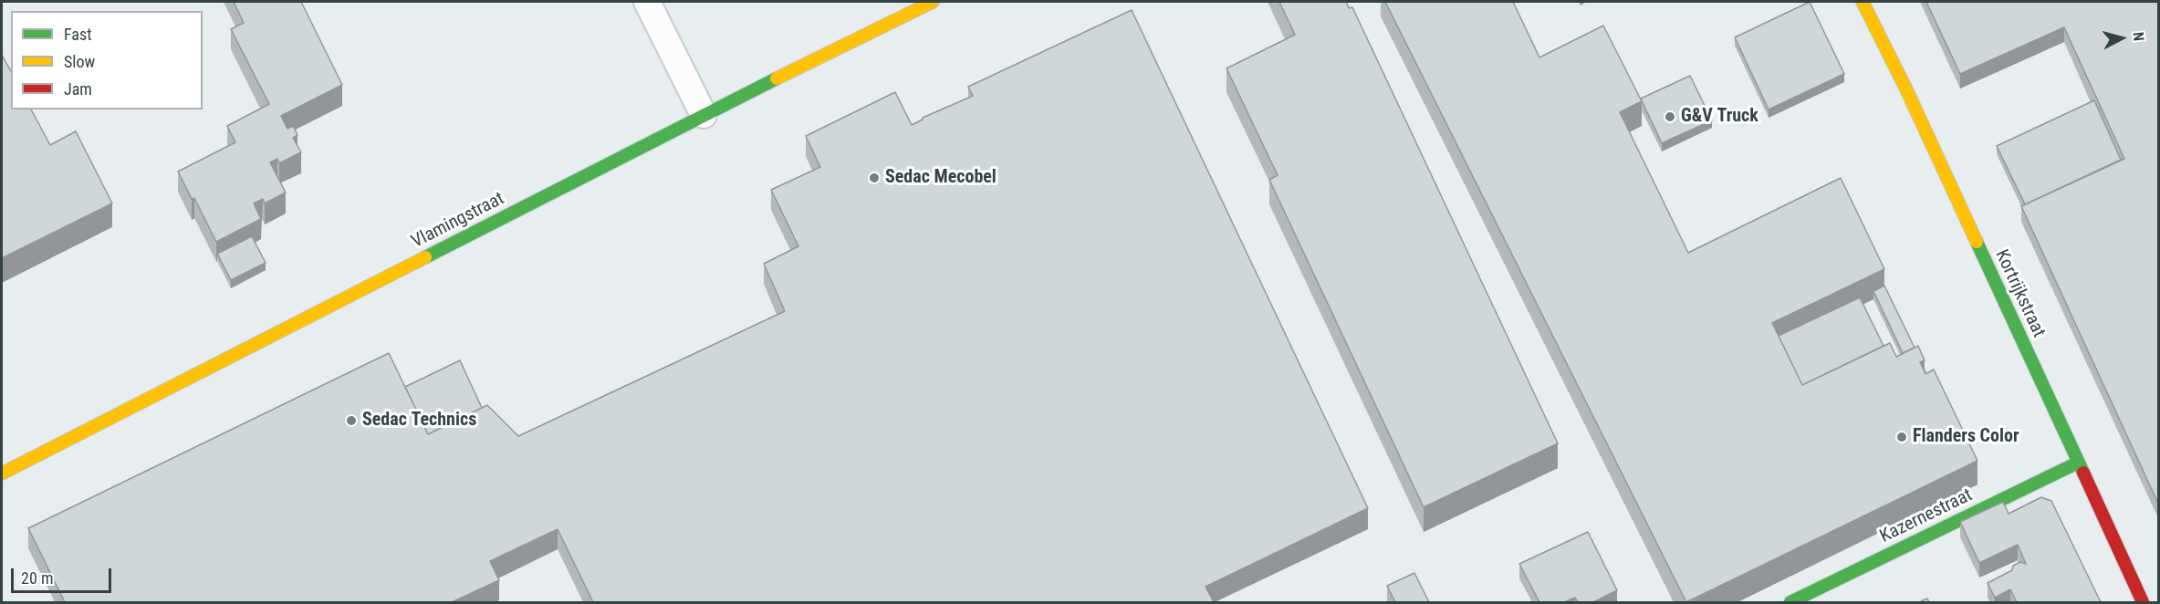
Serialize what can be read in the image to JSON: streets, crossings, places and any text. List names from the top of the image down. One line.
{"streets":{"street":["Vlamingstraat","Kortrijkstraat","Kazernestraat"]},"crossings":[["Kortrijkstraat","Kazernestraat"]],"places":["G&V Truck","Sedac Mecobel","Sedac Technics","Flanders Color"],"legend":["Fast","Slow","Jam"],"scale_bar":"20 m","north":"right"}
